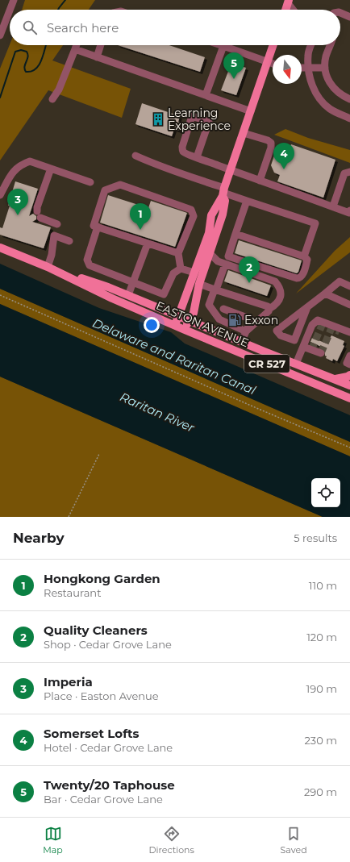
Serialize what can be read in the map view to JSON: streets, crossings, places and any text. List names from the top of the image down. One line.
{"streets":{"main road":["EASTON AVENUE","CR 527"]},"water":["Delaware and Raritan Canal","Raritan River"],"places":{"building":["Learning Experience"],"fuel station":["Exxon"]},"north":"bottom","page":{"search":"Search here","pins":["5","4","3","1","2"],"heading":["Nearby","5 results"],"list":[{"mark":"1","name":"Hongkong Garden","note":"Restaurant","value":"110 m"},{"mark":"2","name":"Quality Cleaners","note":"Shop · Cedar Grove Lane","value":"120 m"},{"mark":"3","name":"Imperia","note":"Place · Easton Avenue","value":"190 m"},{"mark":"4","name":"Somerset Lofts","note":"Hotel · Cedar Grove Lane","value":"230 m"},{"mark":"5","name":"Twenty/20 Taphouse","note":"Bar · Cedar Grove Lane","value":"290 m"}],"nav":["Map","Directions","Saved"]}}
